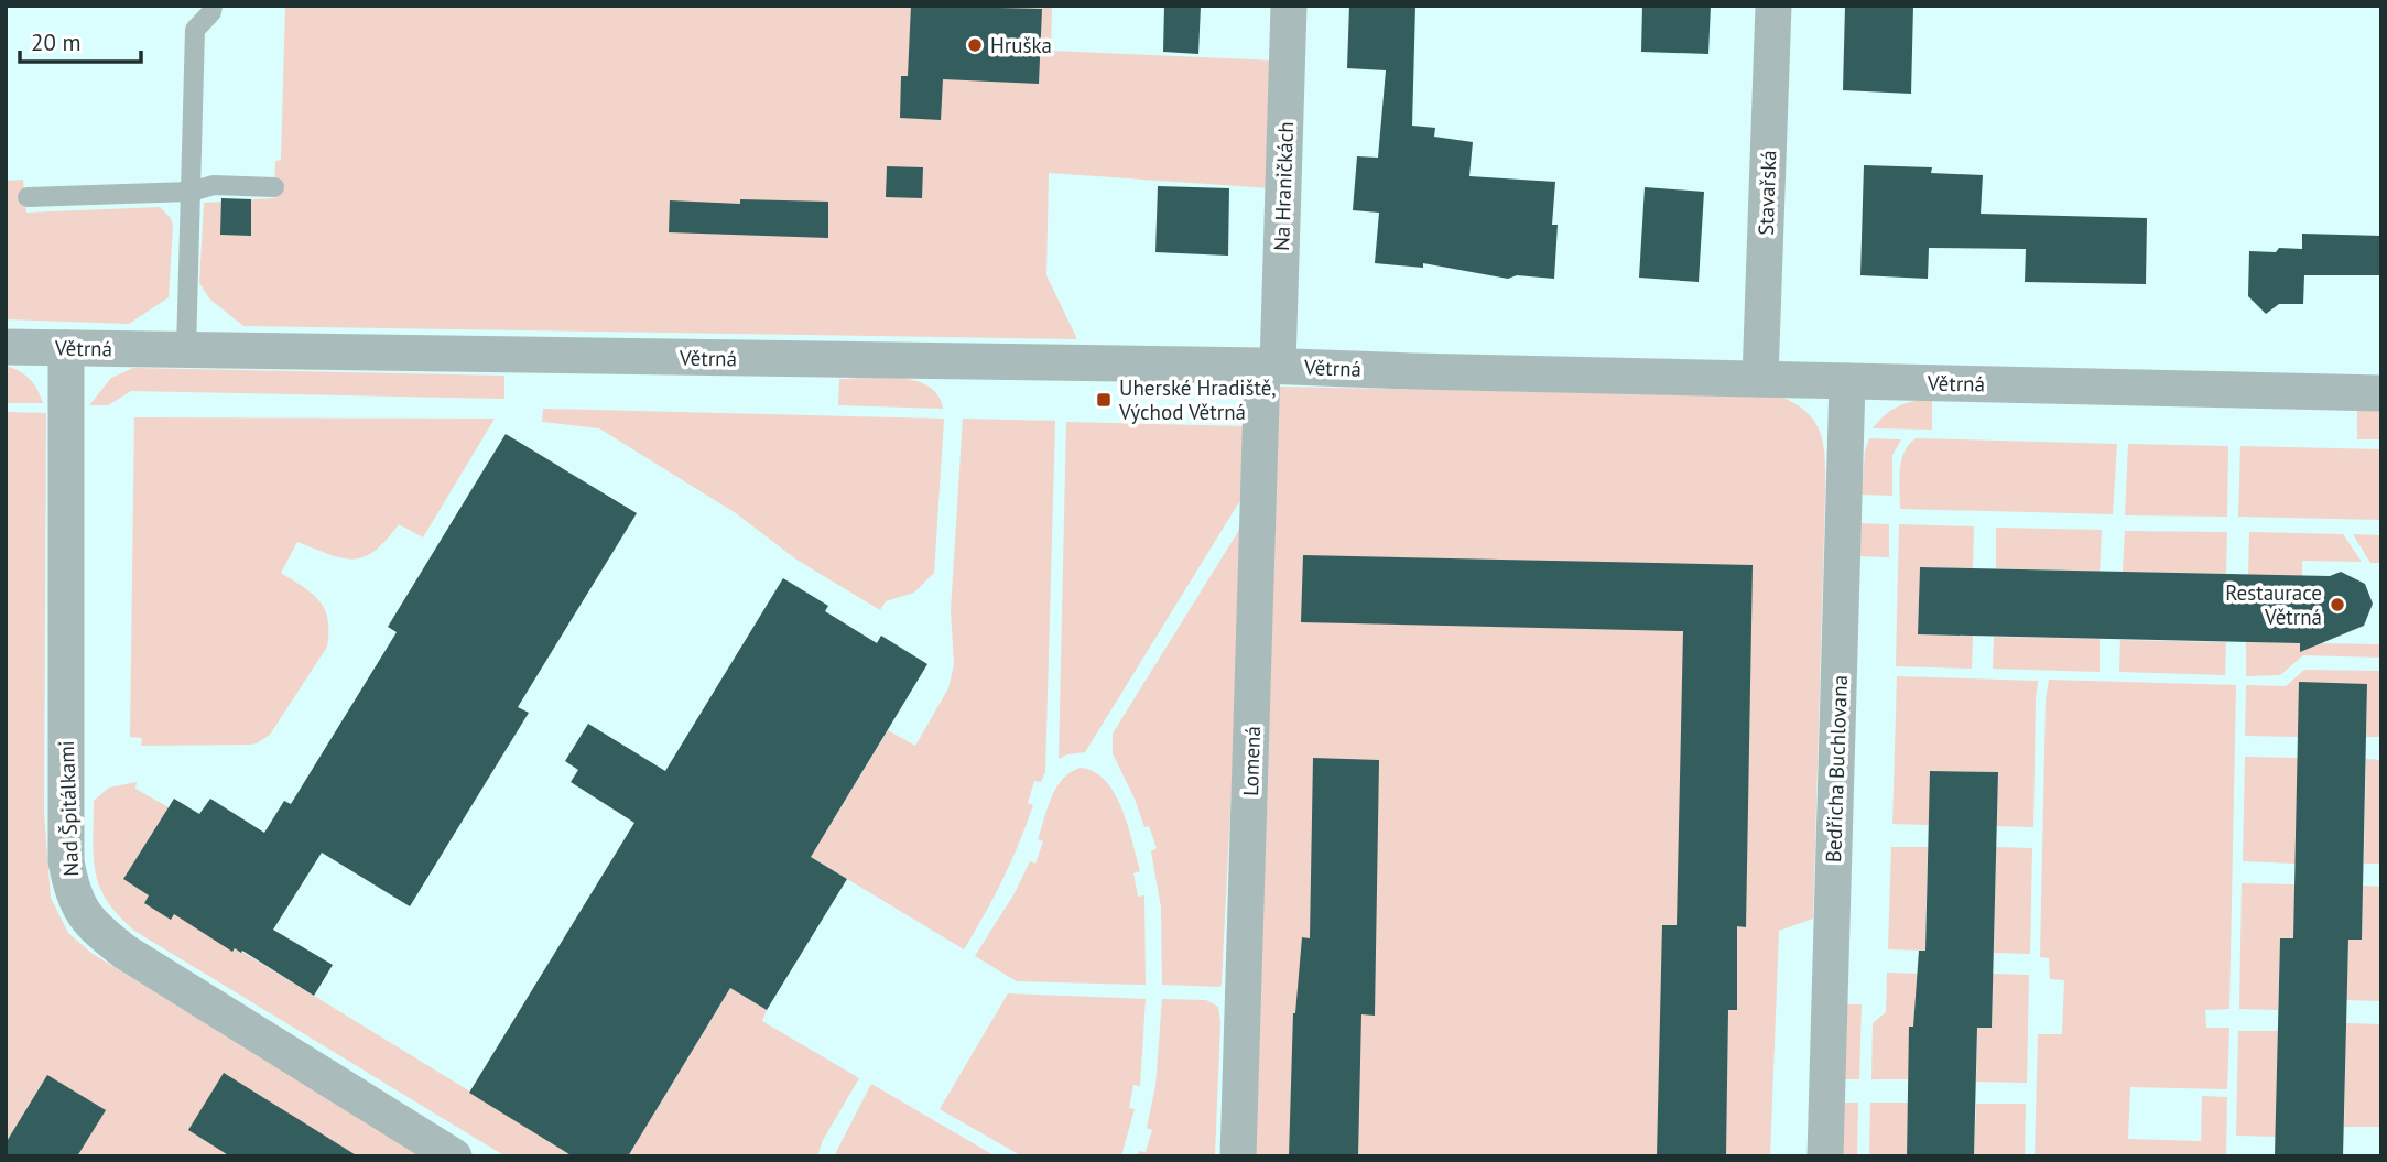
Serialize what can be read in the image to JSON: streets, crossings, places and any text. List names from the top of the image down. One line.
{"streets":{"street":["Na Hraničkách","Stavařská","Větrná","Lomená","Bedřicha Buchlovana","Nad Špitálkami"]},"crossings":[["Na Hraničkách","Větrná"],["Na Hraničkách","Lomená"],["Stavařská","Větrná"],["Větrná","Lomená"],["Větrná","Bedřicha Buchlovana"],["Větrná","Nad Špitálkami"]],"places":{"other":["Hruška","Restaurace Větrná"],"transit":["Uherské Hradiště, Východ Větrná"]},"scale_bar":"20 m"}
